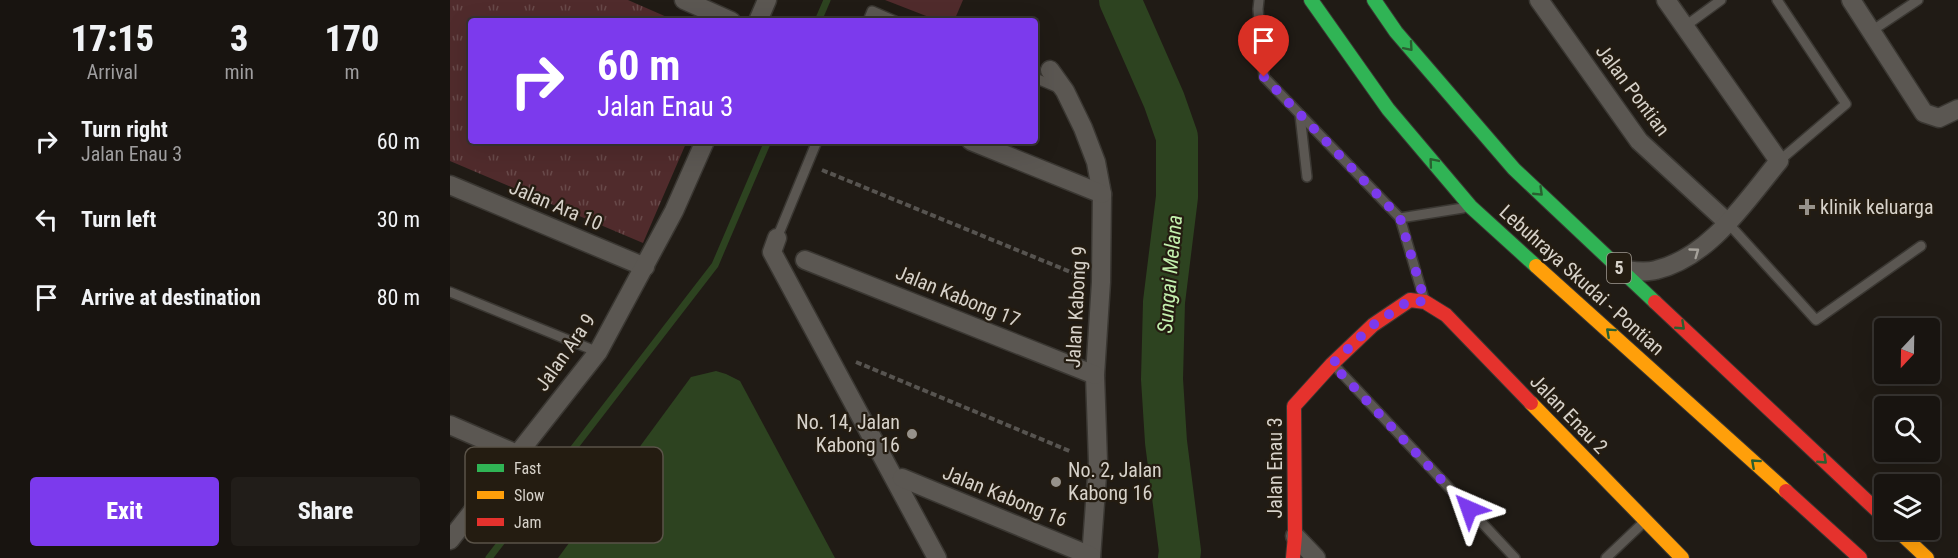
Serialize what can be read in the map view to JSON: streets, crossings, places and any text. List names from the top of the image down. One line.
{"streets":{"main road":["5","Lebuhraya Skudai - Pontian","Jalan Enau 2","Jalan Enau 3"],"street":["Jalan Pontian","Jalan Ara 10","Jalan Kabong 17","Jalan Kabong 9","Jalan Ara 9","Jalan Kabong 16"]},"crossings":[["Jalan Ara 10","Jalan Ara 9"],["Jalan Kabong 17","Jalan Kabong 9"],["Jalan Kabong 9","Jalan Kabong 16"],["Jalan Enau 2","Jalan Enau 3"]],"water":["Sungai Melana"],"places":{"health":["klinik keluarga"],"other":["No. 14, Jalan Kabong 16","No. 2, Jalan Kabong 16"]},"legend":["Fast","Slow","Jam"],"north":"bottom","page":{"eta":["17:15","Arrival","3","min","170","m"],"turn":["60 m","Jalan Enau 3"],"list":[{"name":"Turn right","note":"Jalan Enau 3","value":"60 m"},{"name":"Turn left","value":"30 m"},{"name":"Arrive at destination","value":"80 m"}],"buttons":["Exit","Share"]}}
